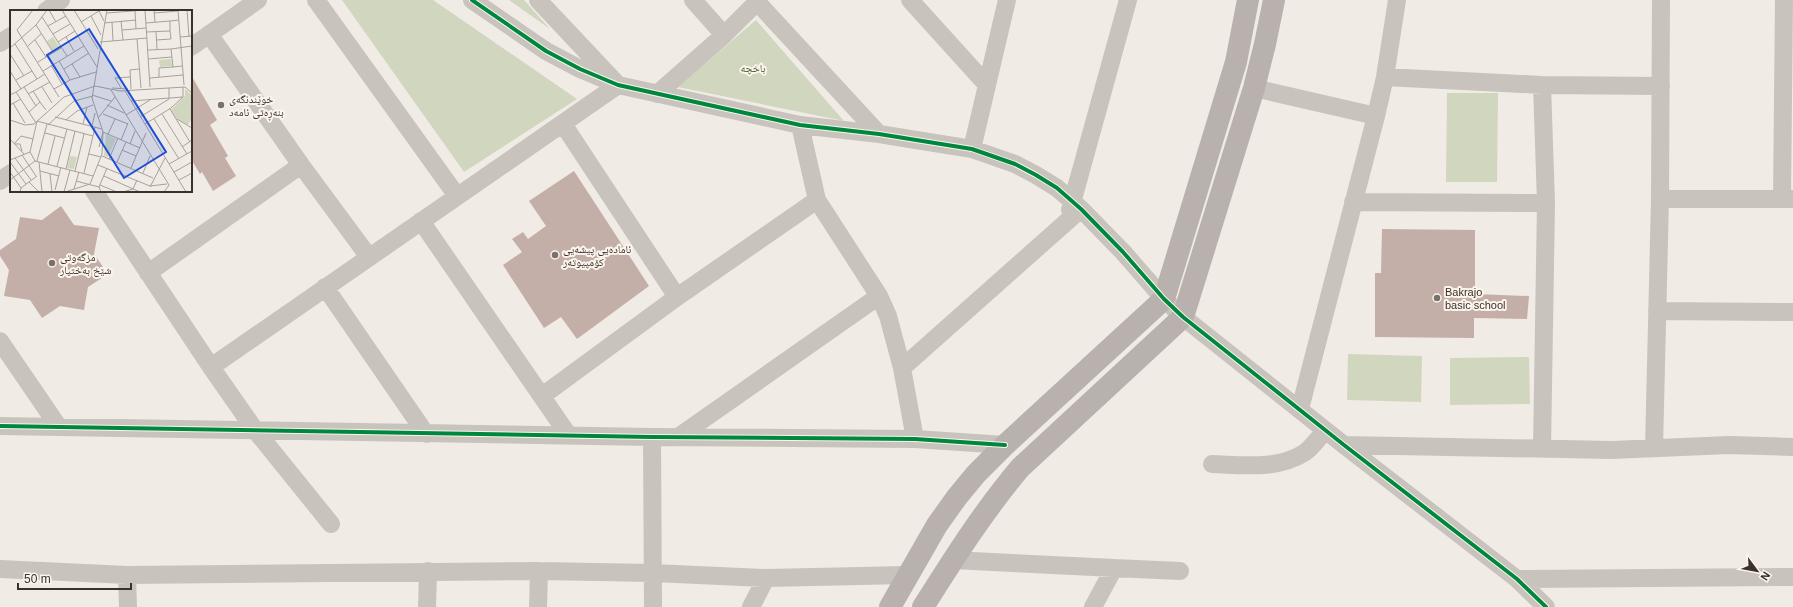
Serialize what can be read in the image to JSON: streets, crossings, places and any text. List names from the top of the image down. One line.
{"parks":["باخچە"],"places":["خوێندنگەی بنەڕەتی ئامەد","ئامادەیی پیشەیی کۆمپیوتەر","مزگەوتی شێخ بەختیار","Bakrajo basic school"],"scale_bar":"50 m","north":"bottom right"}
